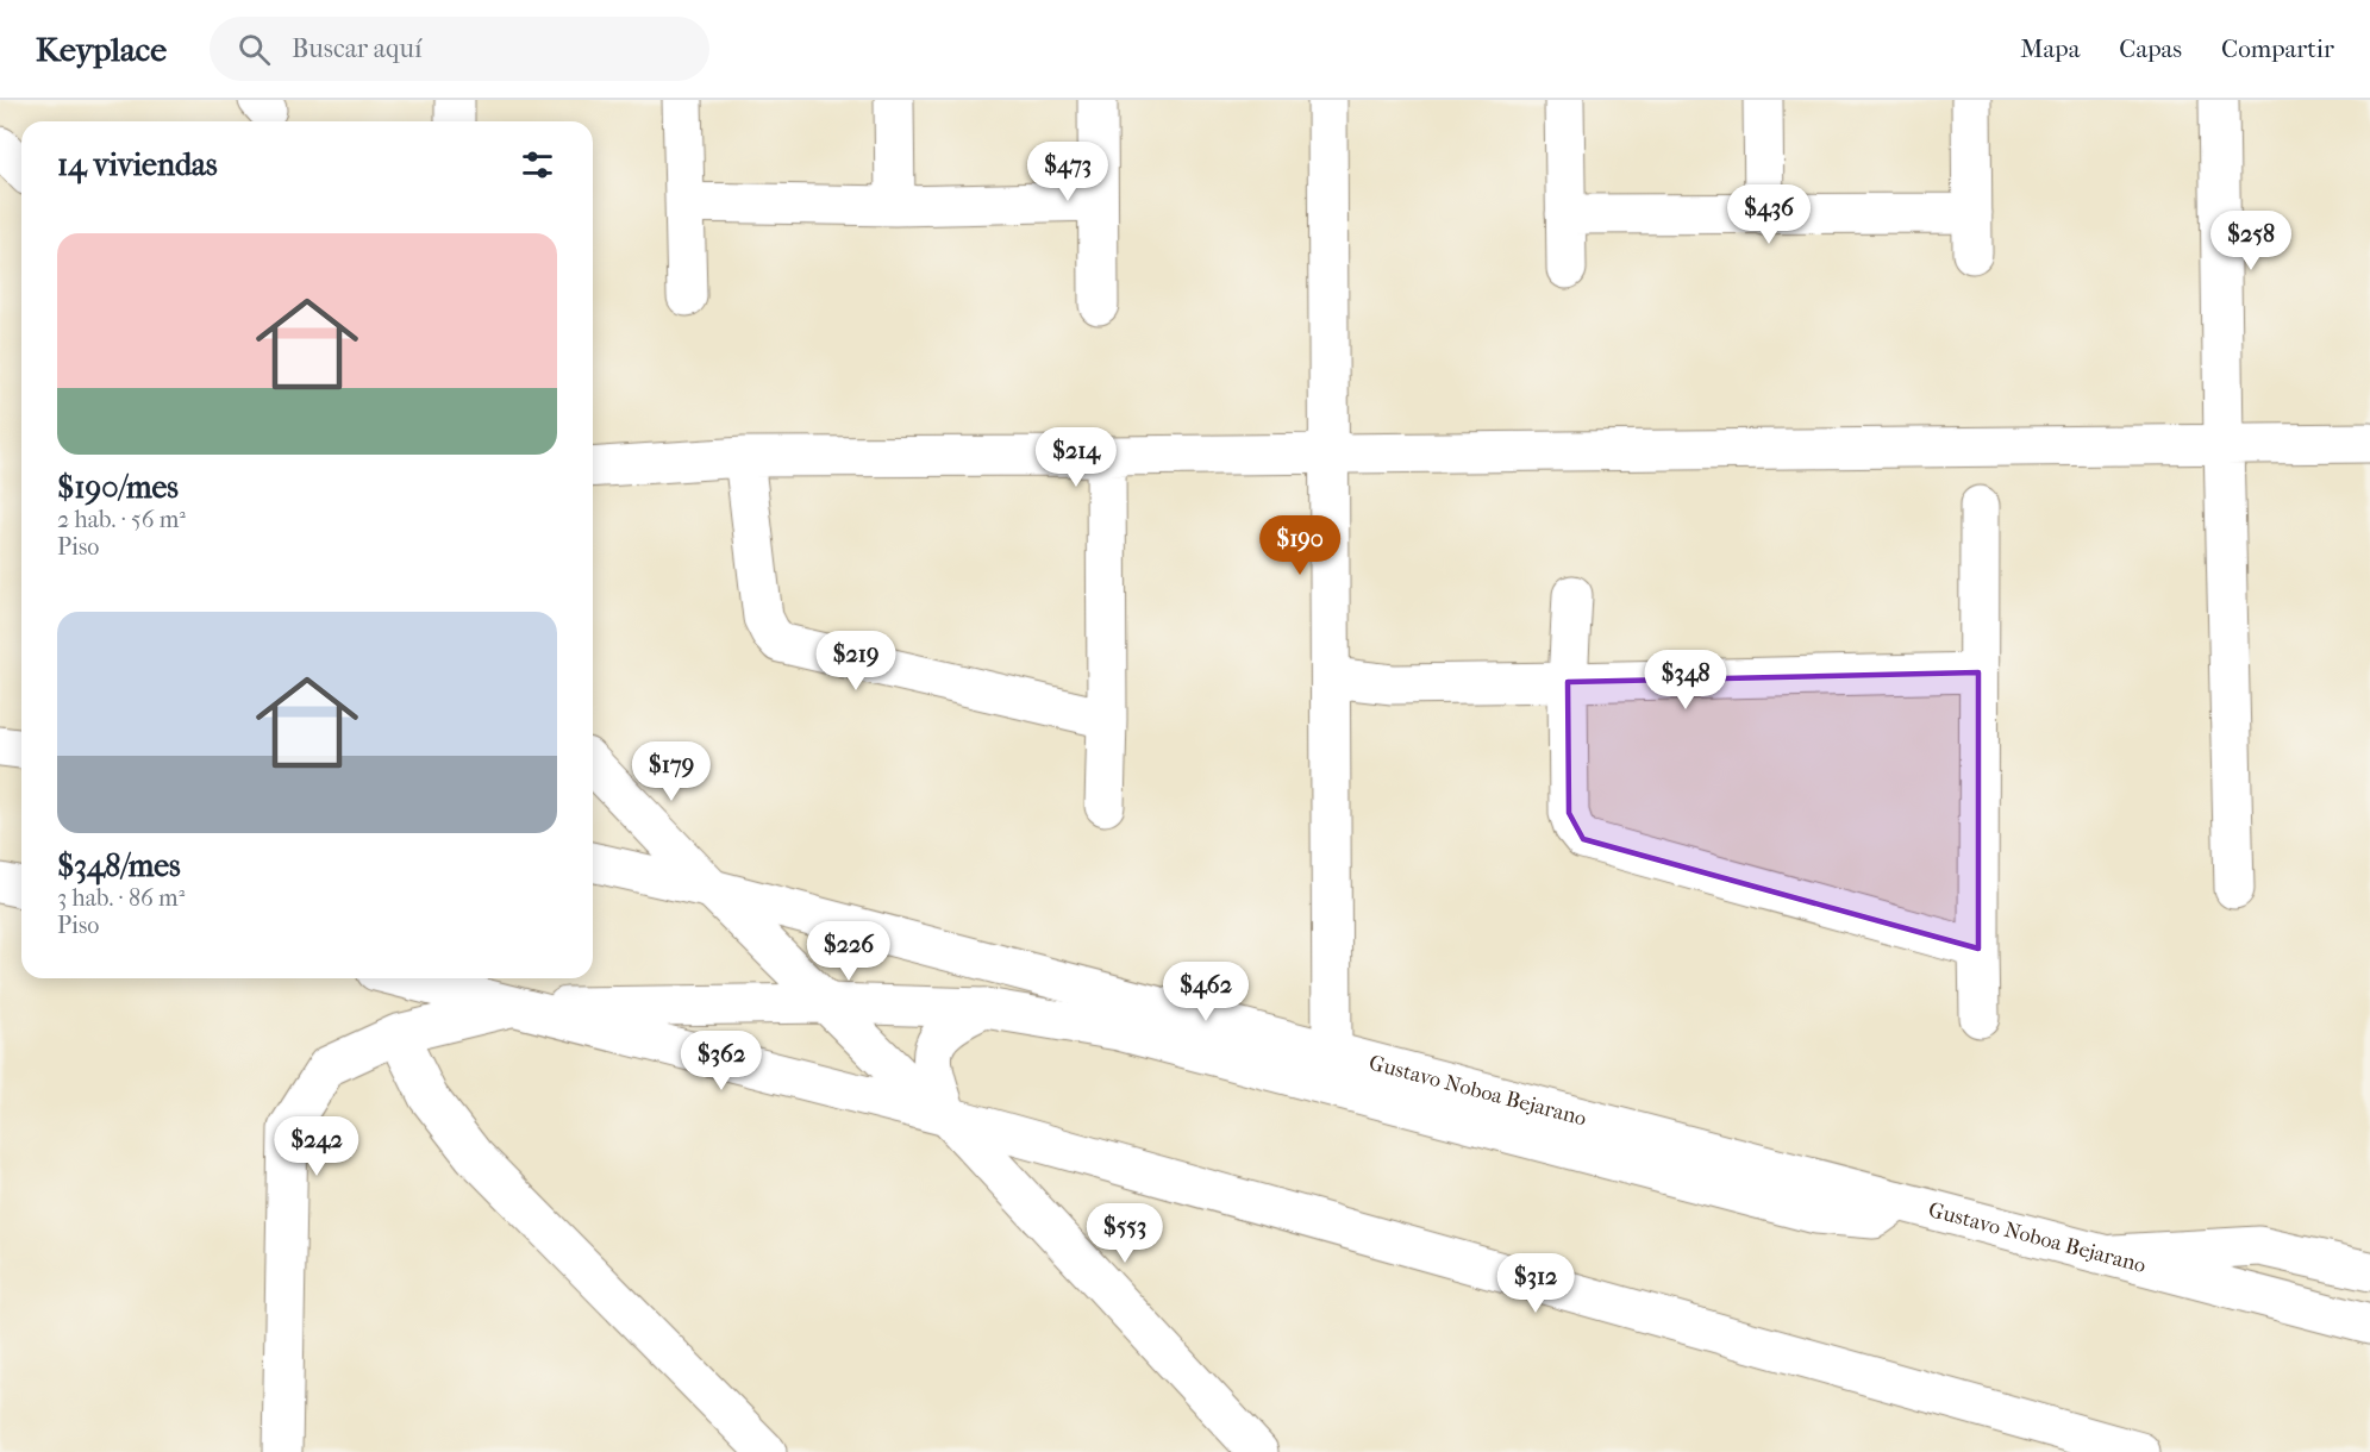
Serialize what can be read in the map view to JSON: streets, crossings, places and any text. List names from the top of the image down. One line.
{"streets":{"street":["Gustavo Noboa Bejarano"]},"page":{"header":"Keyplace","search":"Buscar aquí","nav":["Mapa","Capas","Compartir"],"heading":"14 viviendas","price":["$473","$436","$258","$214","$190","$219","$348","$179","$226","$462","$362","$242","$553","$312"],"list":[{"name":"$190/mes","note":"2 hab. · 56 m² · Piso"},{"name":"$348/mes","note":"3 hab. · 86 m² · Piso"}]}}
